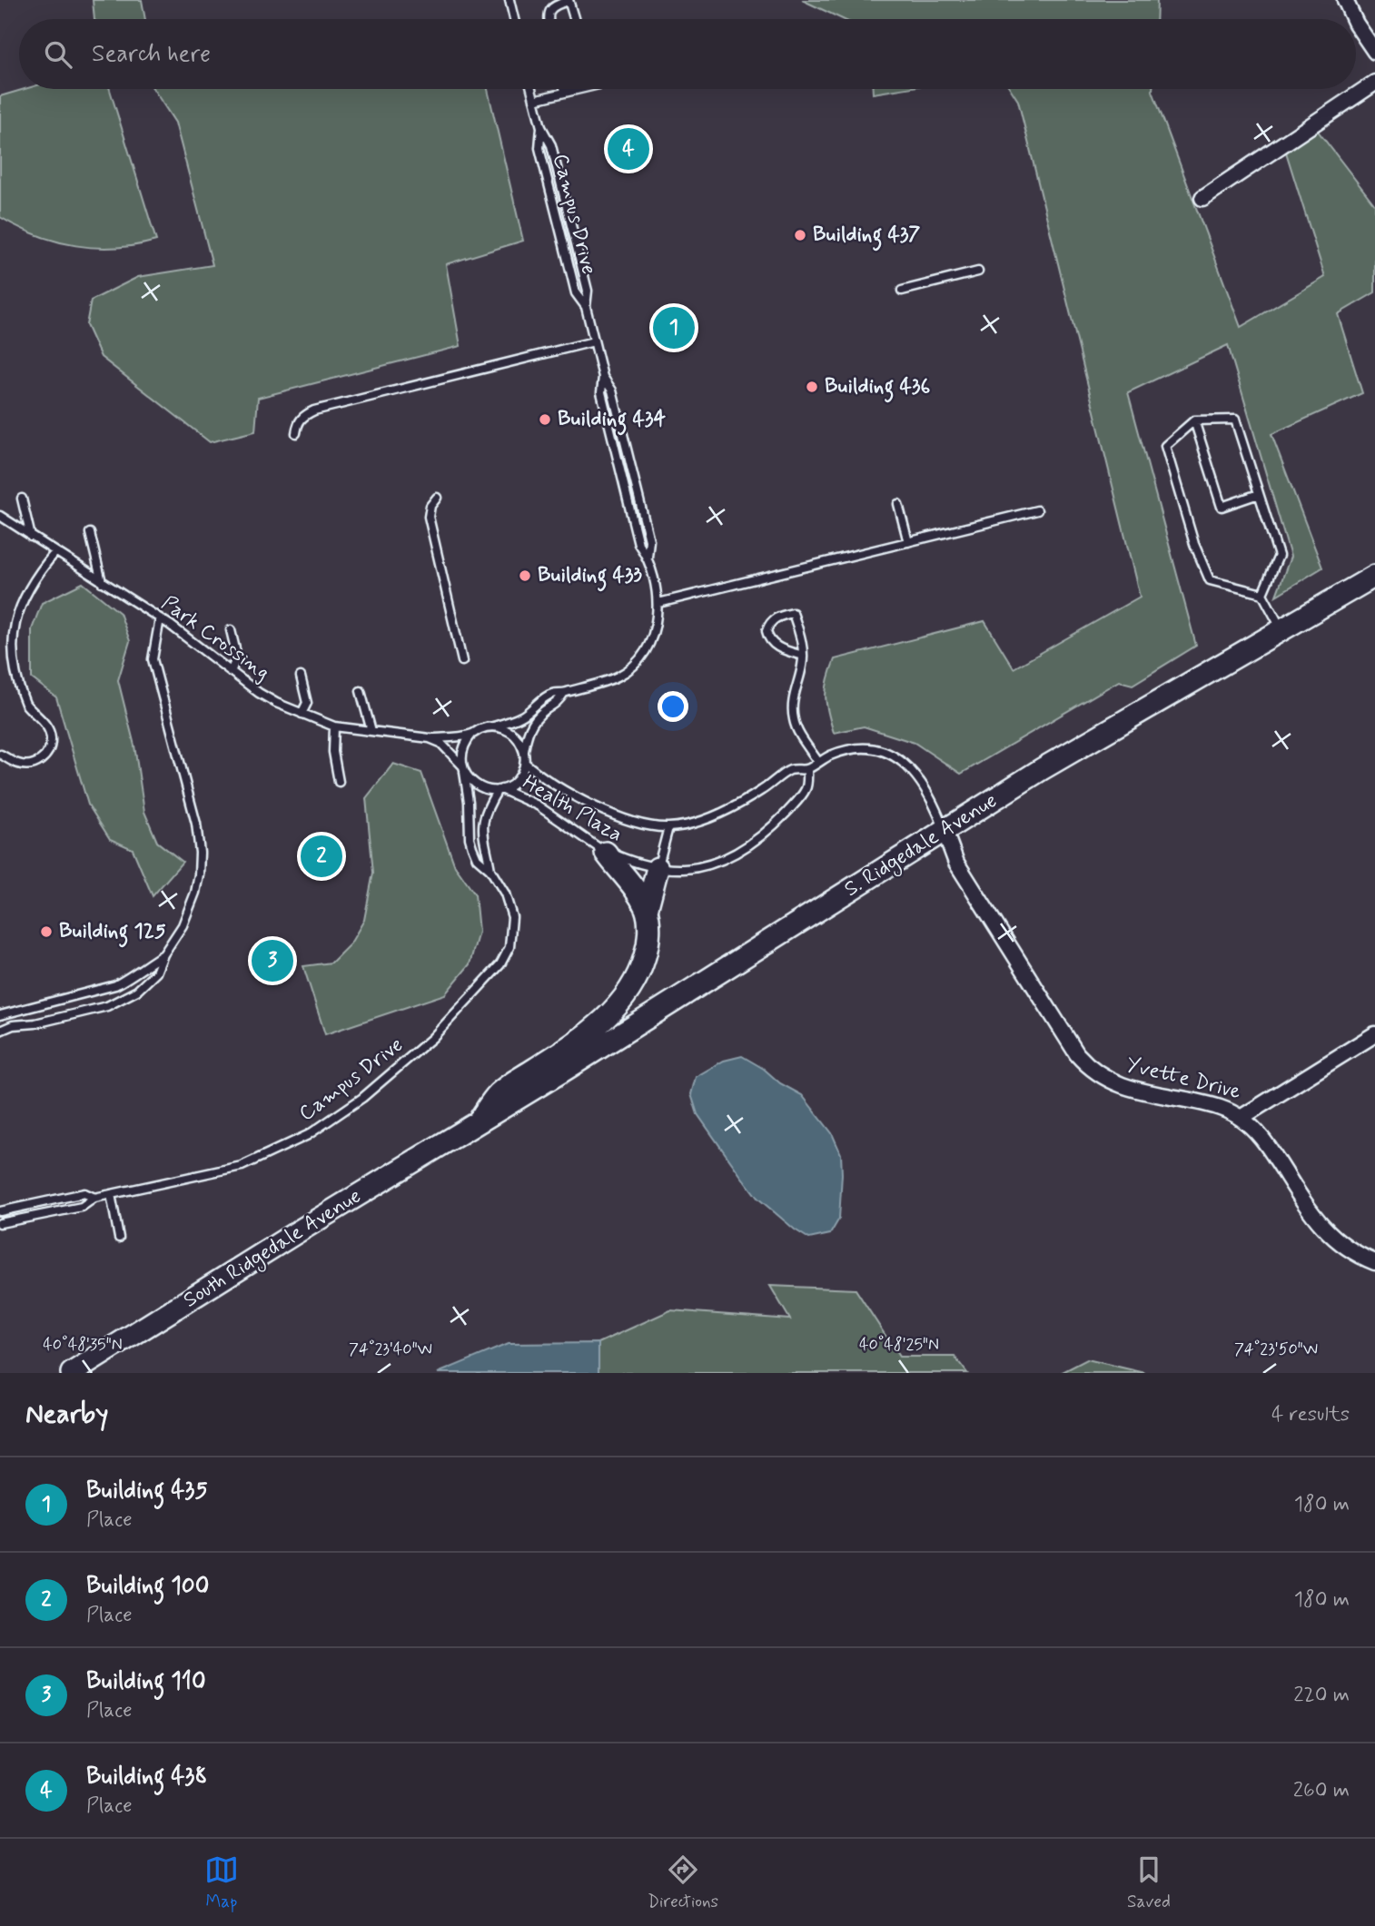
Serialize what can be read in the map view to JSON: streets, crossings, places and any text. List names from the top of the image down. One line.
{"streets":{"main road":["S. Ridgedale Avenue","South Ridgedale Avenue"],"street":["Yvette Drive"],"lane":["Campus Drive","Park Crossing","Health Plaza"]},"crossings":[["Campus Drive","Park Crossing"],["Campus Drive","Health Plaza"],["Park Crossing","Health Plaza"],["Health Plaza","S. Ridgedale Avenue"],["Health Plaza","Yvette Drive"],["S. Ridgedale Avenue","Yvette Drive"],["S. Ridgedale Avenue","South Ridgedale Avenue"]],"places":["Building 437","Building 436","Building 434","Building 433","Building 125"],"page":{"search":"Search here","pins":["4","1","2","3"],"heading":["Nearby","4 results"],"list":[{"mark":"1","name":"Building 435","note":"Place","value":"180 m"},{"mark":"2","name":"Building 100","note":"Place","value":"180 m"},{"mark":"3","name":"Building 110","note":"Place","value":"220 m"},{"mark":"4","name":"Building 438","note":"Place","value":"260 m"}],"nav":["Map","Directions","Saved"]},"coordinates":["40°48'35\"N","40°48'25\"N","74°23'40\"W","74°23'50\"W"]}
